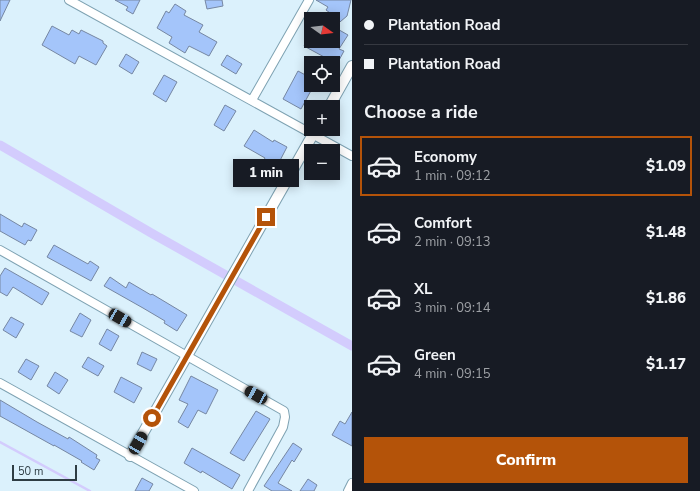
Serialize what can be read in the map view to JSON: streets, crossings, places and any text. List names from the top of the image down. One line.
{"scale_bar":"50 m","north":"right","page":{"banner":["Plantation Road","Plantation Road"],"map_buttons":["+","−"],"heading":"Choose a ride","list":[{"name":"Economy","note":"1 min · 09:12","value":"$1.09"},{"name":"Comfort","note":"2 min · 09:13","value":"$1.48"},{"name":"XL","note":"3 min · 09:14","value":"$1.86"},{"name":"Green","note":"4 min · 09:15","value":"$1.17"}],"bubble":"1 min","buttons":"Confirm","scale":"50 m"}}
